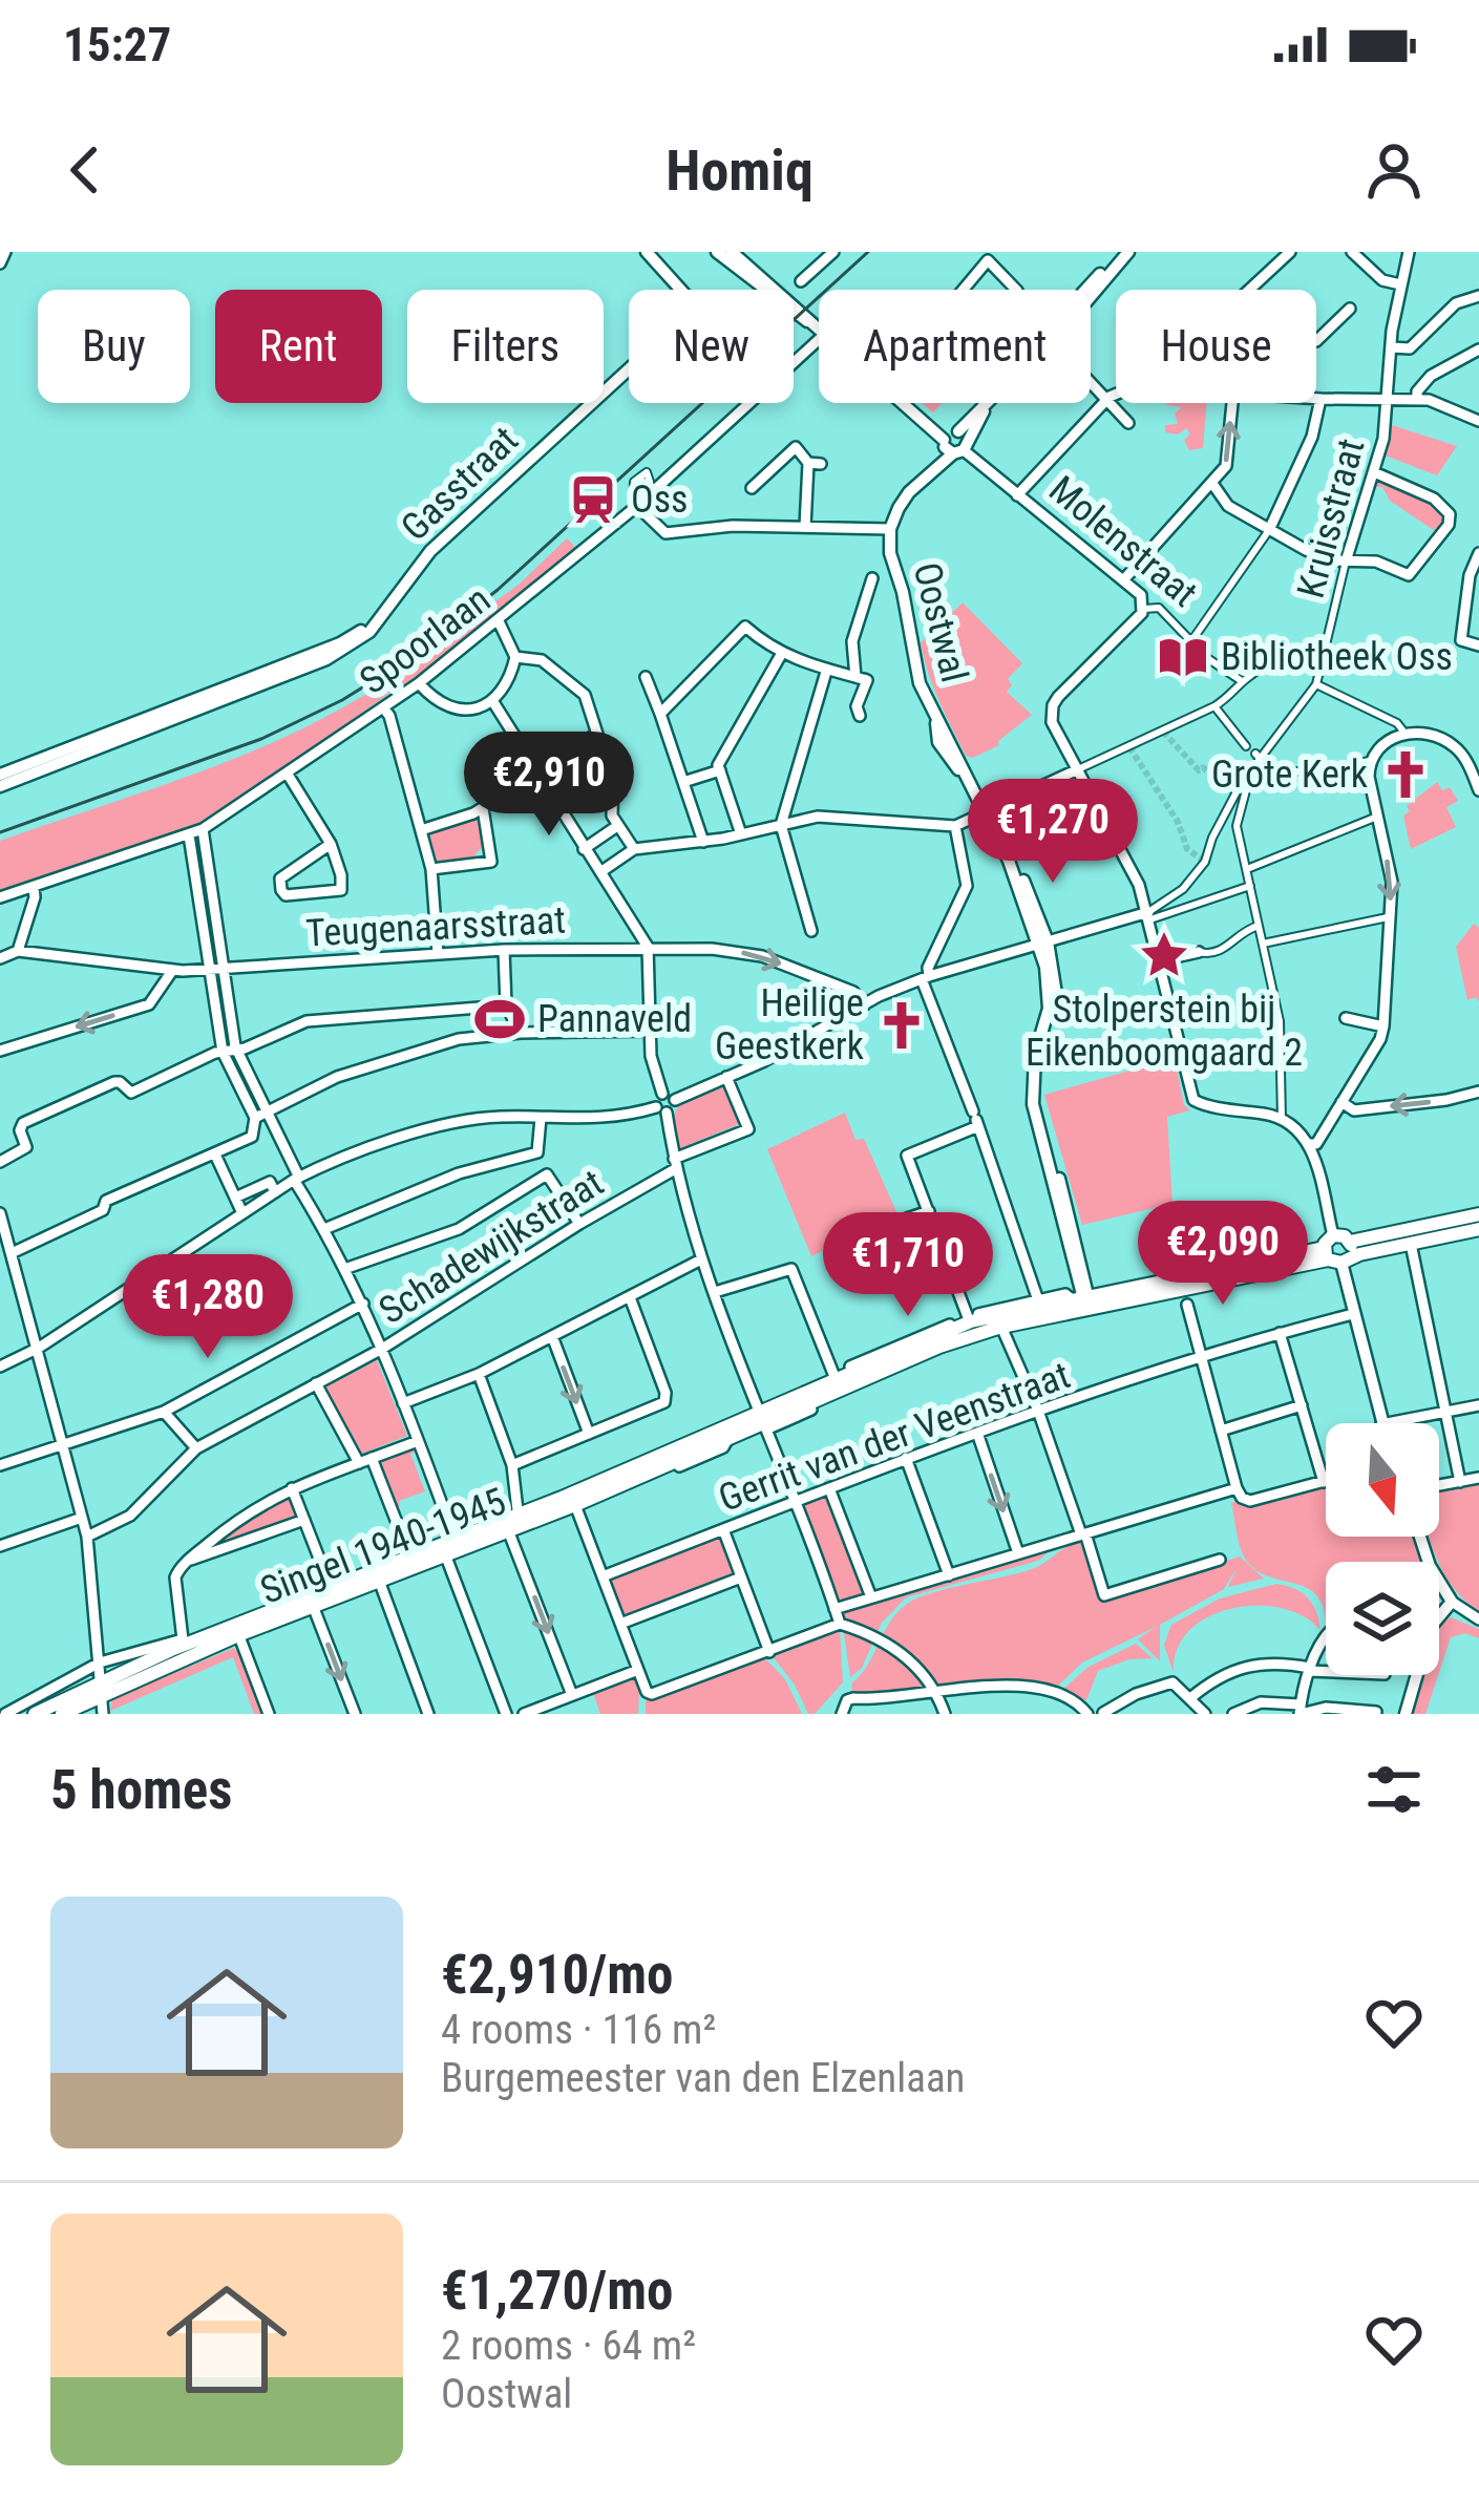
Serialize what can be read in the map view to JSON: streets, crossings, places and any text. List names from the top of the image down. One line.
{"streets":{"main road":["Singel 1940-1945"],"street":["Gasstraat","Kruisstraat","Molenstraat","Oostwal","Spoorlaan","Teugenaarsstraat","Schadewijkstraat","Gerrit van der Veenstraat"]},"crossings":[["Molenstraat","Oostwal"],["Oostwal","Singel 1940-1945"]],"places":{"station":["Oss"],"library":["Bibliotheek Oss"],"church":["Grote Kerk","Heilige Geestkerk"],"place":["Stolperstein bij Eikenboomgaard 2"],"sports":["Pannaveld"]},"north":"bottom","page":{"status":"15:27","header":"Homiq","chip":["Buy","Rent","Filters","New","Apartment","House"],"price":["€2,910","€1,270","€2,090","€1,710","€1,280"],"heading":"5 homes","list":[{"name":"€2,910/mo","note":"4 rooms · 116 m² · Burgemeester van den Elzenlaan"},{"name":"€1,270/mo","note":"2 rooms · 64 m² · Oostwal"}]}}
